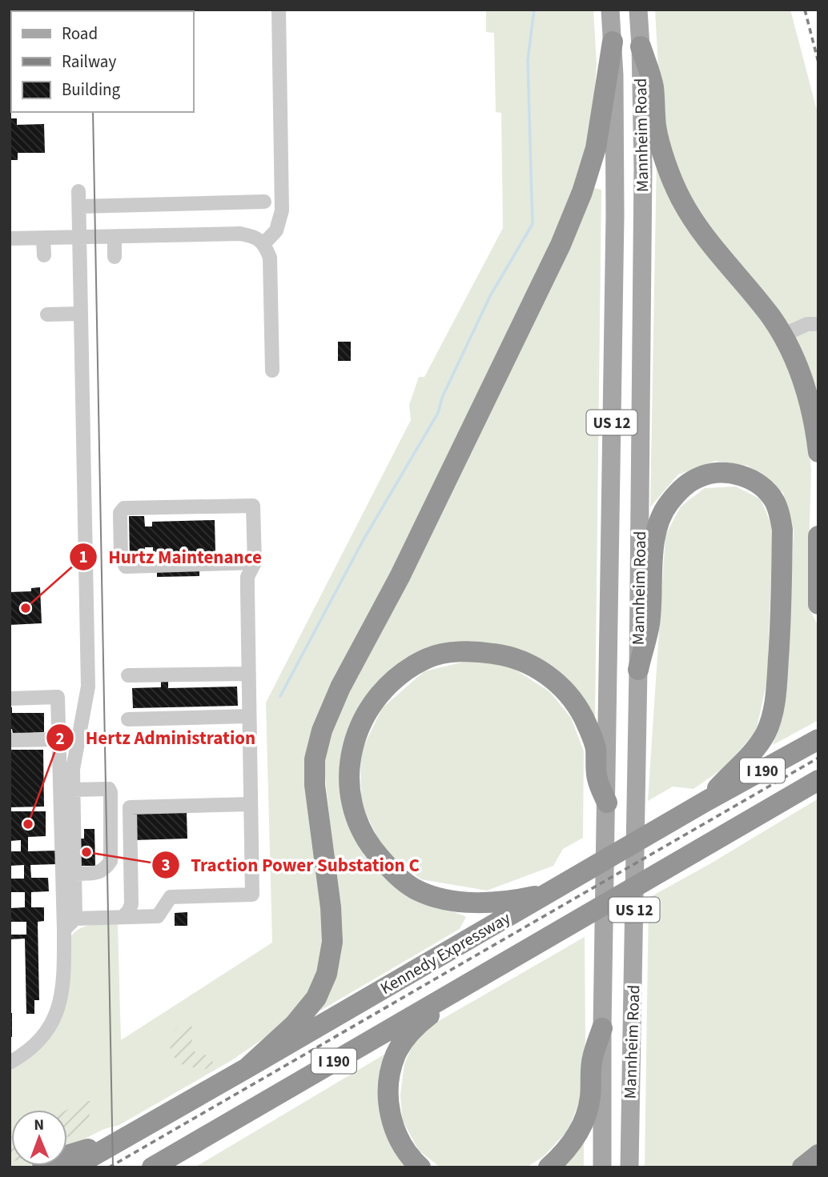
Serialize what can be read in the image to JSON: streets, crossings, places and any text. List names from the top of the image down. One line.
{"streets":{"highway":["I 190","Kennedy Expressway"],"main road":["Mannheim Road","US 12"]},"places":["Hurtz Maintenance","Hertz Administration","Traction Power Substation C"],"legend":["Road","Railway","Building"],"north":"top"}
